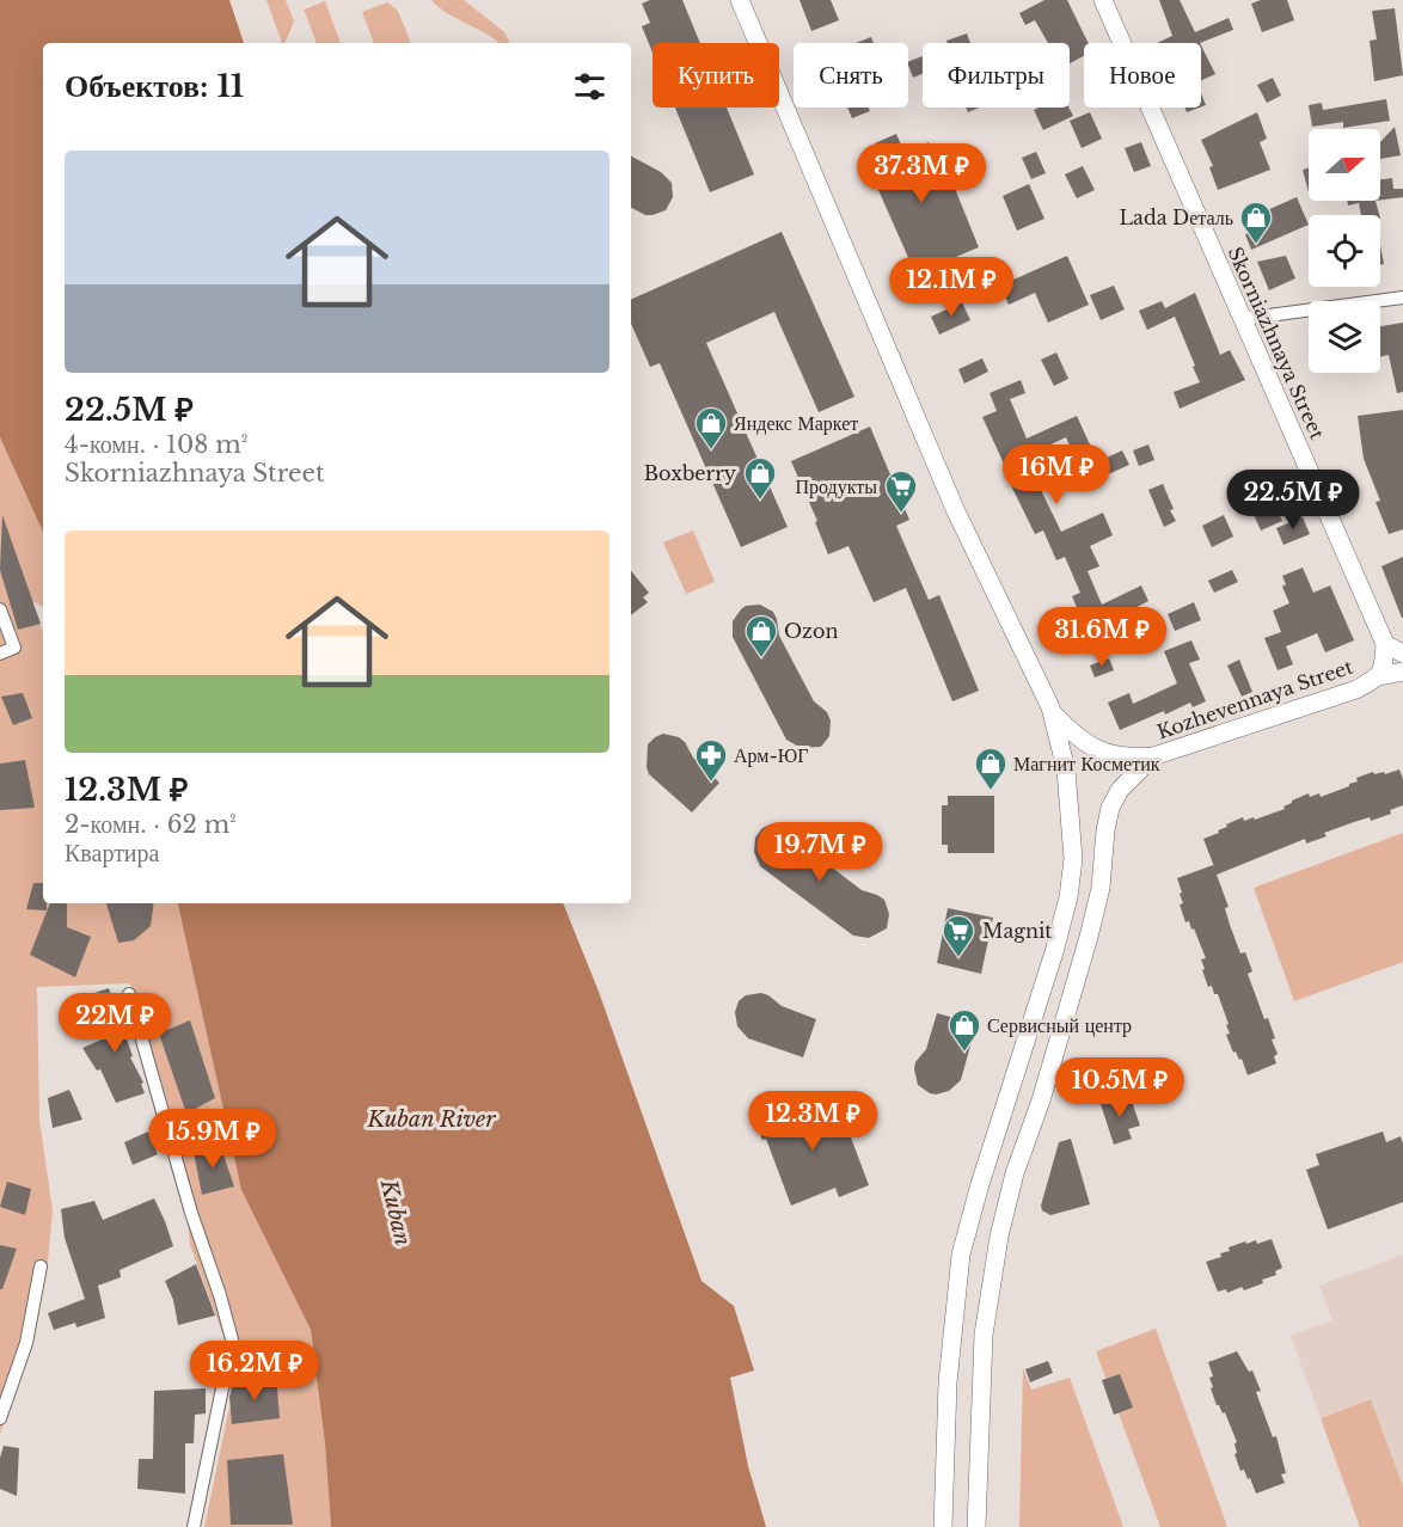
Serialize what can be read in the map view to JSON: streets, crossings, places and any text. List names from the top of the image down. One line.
{"streets":{"main road":["Skorniazhnaya Street","Kozhevennaya Street"]},"crossings":[["Skorniazhnaya Street","Kozhevennaya Street"]],"water":["Kuban River","Kuban"],"places":{"shop":["Lada Dеталь","Яндекс Маркет","Boxberry","Ozon","Магнит Косметик","Сервисный центр"],"supermarket":["Продукты","Magnit"],"pharmacy":["Арм-ЮГ"]},"north":"right","page":{"chip":["Купить","Снять","Фильтры","Новое"],"heading":"Объектов: 11","list":[{"name":"22.5M ₽","note":"4-комн. · 108 m² · Skorniazhnaya Street"},{"name":"12.3M ₽","note":"2-комн. · 62 m² · Квартира"}],"price":["37.3M ₽","12.1M ₽","16M ₽","22.5M ₽","31.6M ₽","19.7M ₽","22M ₽","10.5M ₽","12.3M ₽","15.9M ₽","16.2M ₽"]}}
